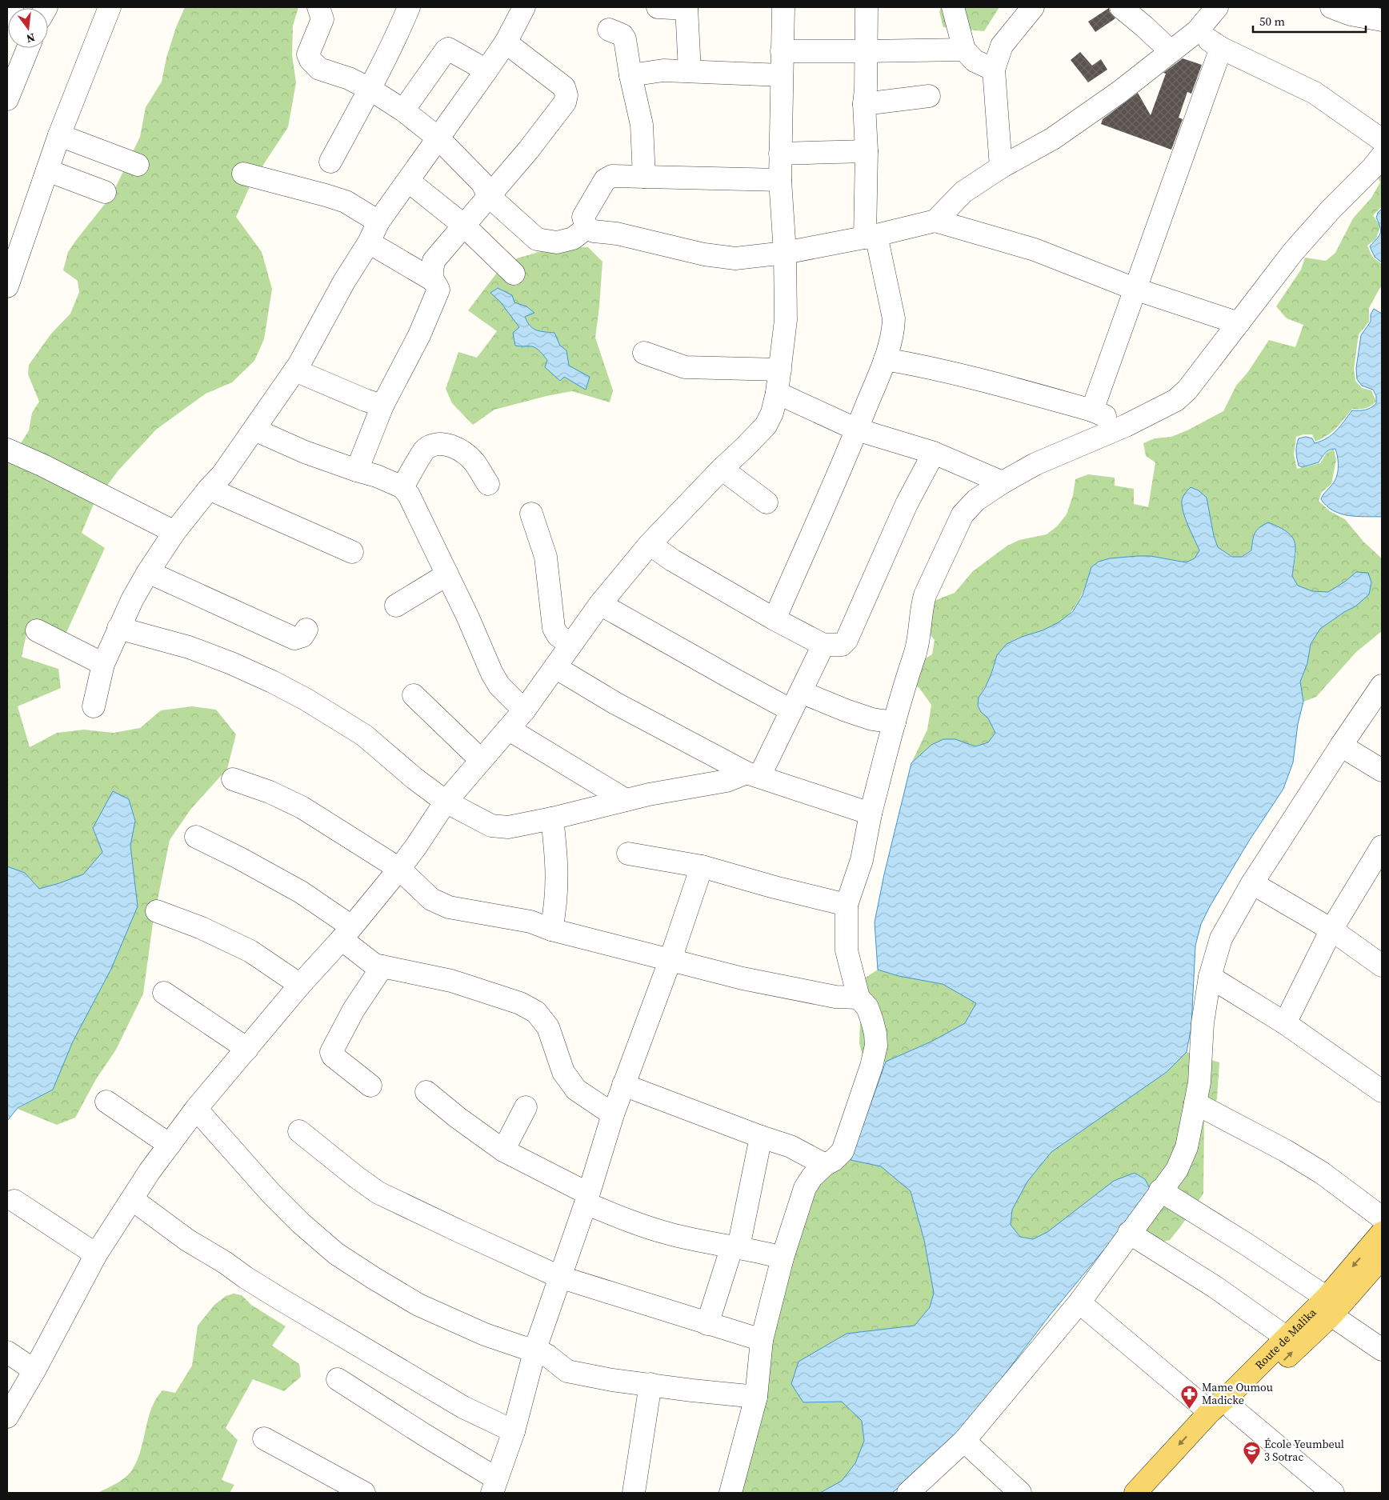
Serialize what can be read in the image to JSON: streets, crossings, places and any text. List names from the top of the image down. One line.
{"streets":{"main road":["Route de Malika"]},"places":{"pharmacy":["Mame Oumou Madicke"],"school or university":["École Yeumbeul 3 Sotrac"]},"scale_bar":"50 m","north":"bottom"}
